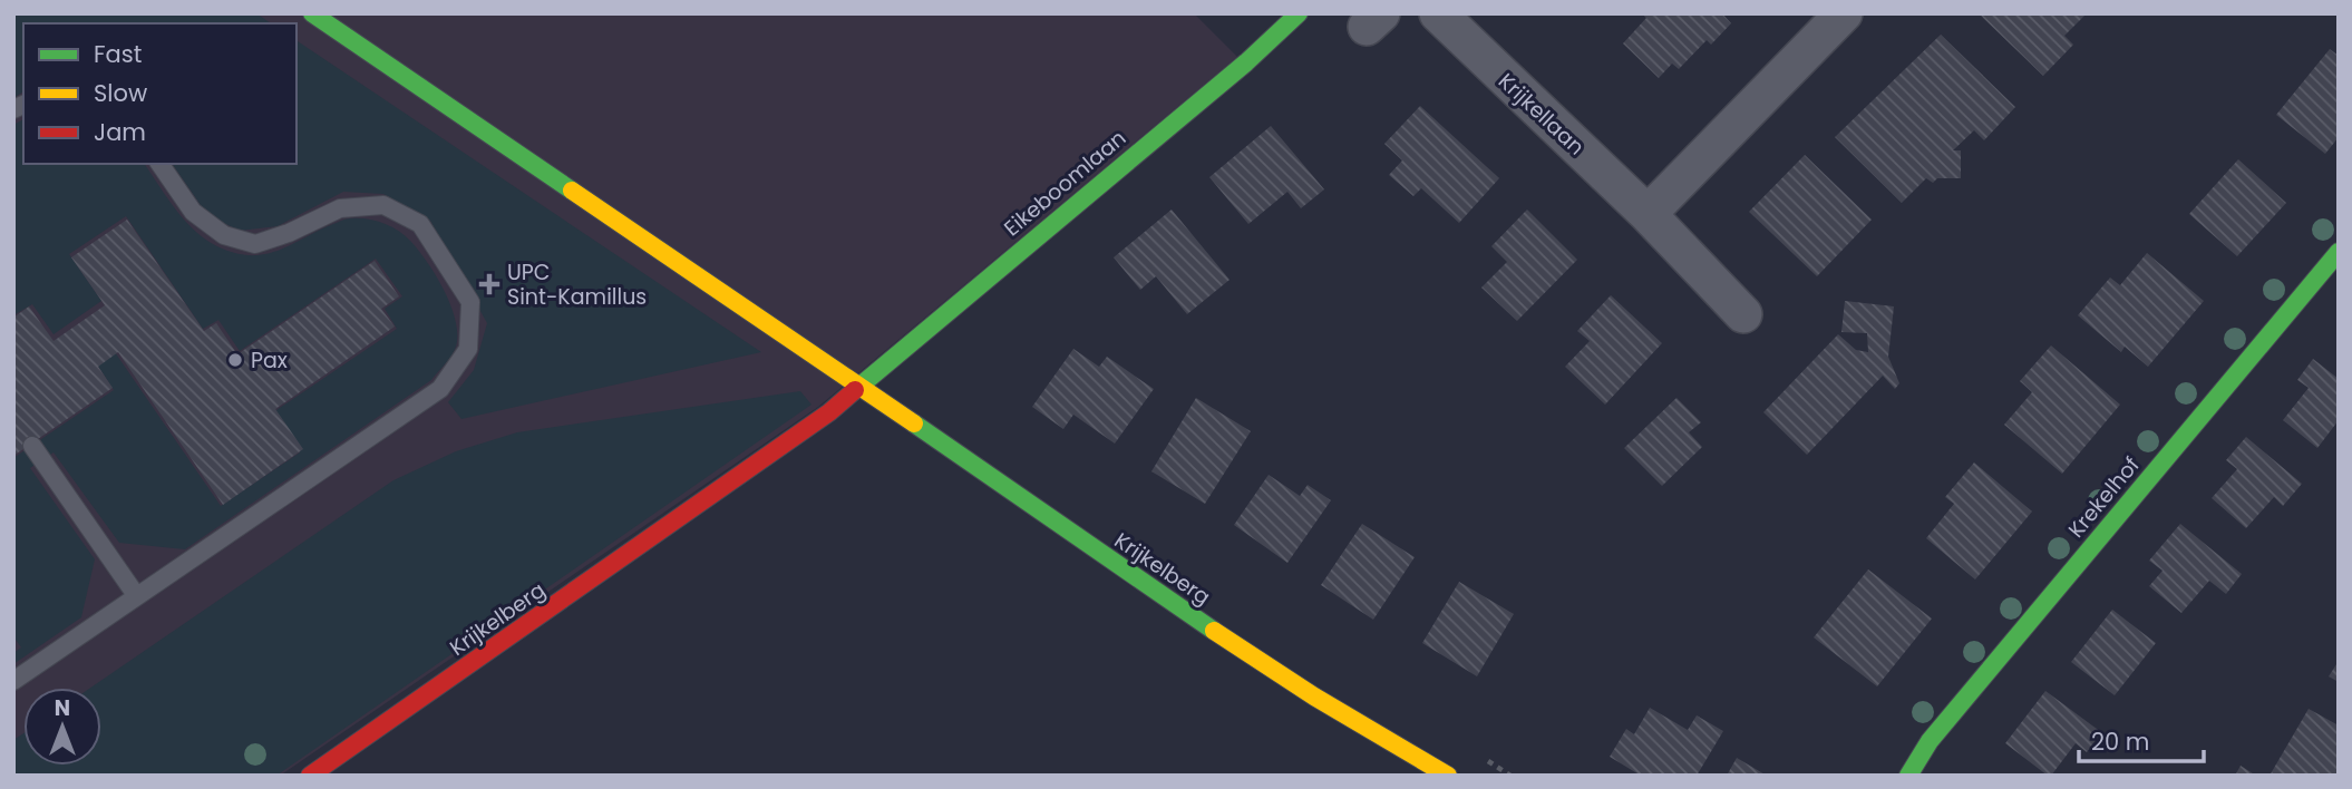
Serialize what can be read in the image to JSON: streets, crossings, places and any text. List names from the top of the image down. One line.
{"streets":{"street":["Krijkellaan","Eikeboomlaan","Krekelhof","Krijkelberg"]},"crossings":[["Eikeboomlaan","Krijkelberg"]],"places":{"health":["UPC Sint-Kamillus"],"other":["Pax"]},"legend":["Fast","Slow","Jam"],"scale_bar":"20 m","north":"top"}
